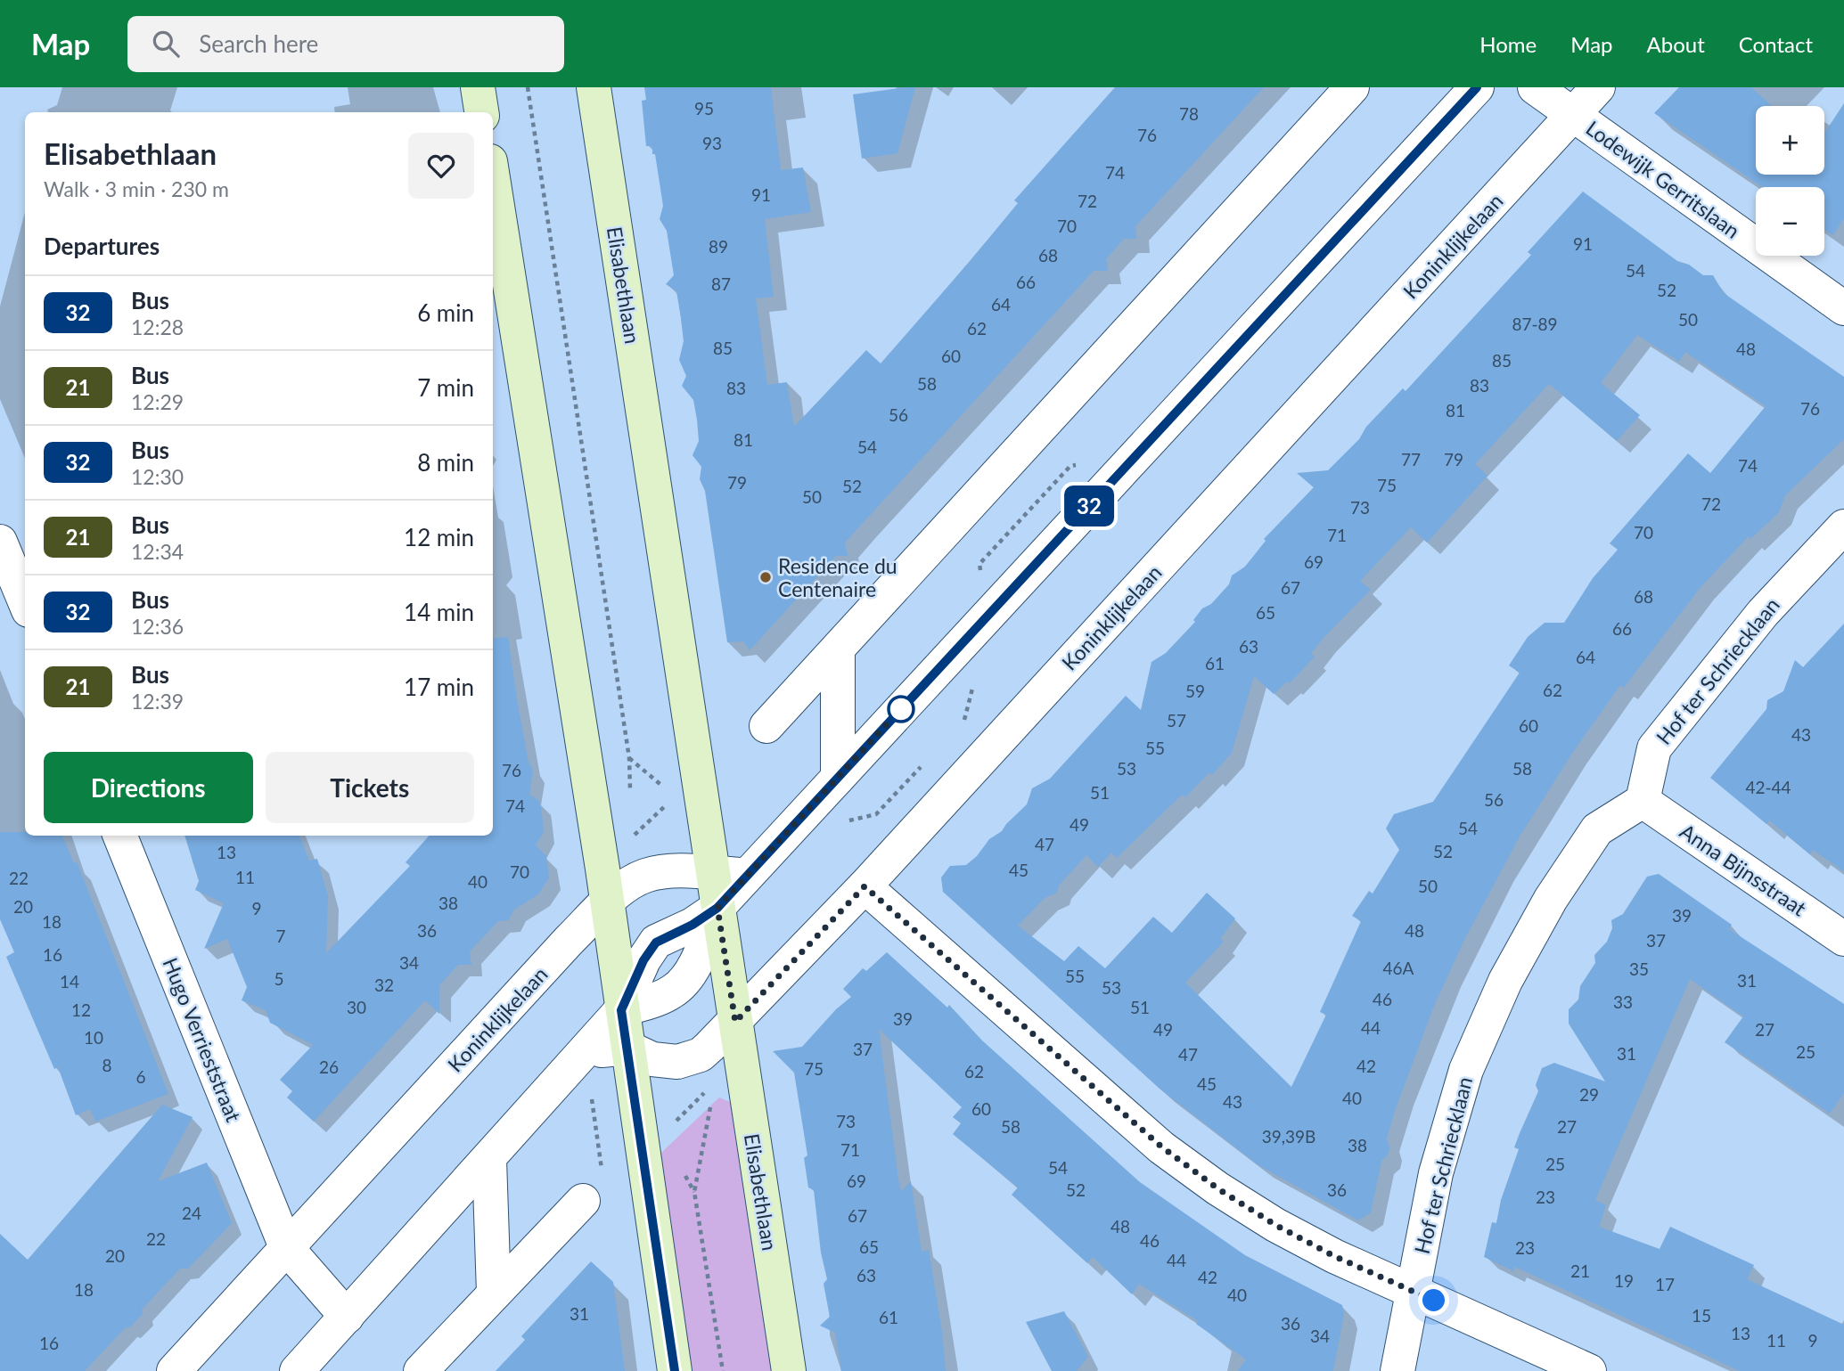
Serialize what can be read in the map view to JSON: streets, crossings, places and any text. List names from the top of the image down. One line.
{"streets":{"main road":["Elisabethlaan"],"street":["Lodewijk Gerritslaan","Koninklijkelaan","Hof ter Schriecklaan","Anna Bijnsstraat","Hugo Verrieststraat"]},"crossings":[["Lodewijk Gerritslaan","Koninklijkelaan"],["Koninklijkelaan","Elisabethlaan"],["Koninklijkelaan","Hugo Verrieststraat"],["Hof ter Schriecklaan","Anna Bijnsstraat"]],"places":["Residence du Centenaire"],"lines":["bus line 32"],"house_numbers":["95","78","76","93","74","91","72","70","91","89","68","54","66","87","52","64","50","87-89","62","85","48","60","85","58","83","83","76","81","56","81","54","77","79","74","79","75","52","50","72","73","70","71","69","67","68","65","66","63","64","61","62","59","57","60","43","55","53","58","76","42-44","51","56","74","49","54","47","52","13","45","70","11","22","40","50","38","20","9","39","18","36","48","7","37","16","34","46A","35","55","5","31","14","32","53","46","33","30","51","12","39","44","49","27","10","37","25","31","47","8","42","26","75","62","6","45","29","40","43","60","73","58","27","39,39B","38","71","25","54","69","52","36","23","24","67","48","22","46","65","23","20","44","21","63","42","19","17","18","40","31","15","61","36","13","34","11","9","16"],"page":{"header":"Map","search":"Search here","nav":["Home","Map","About","Contact"],"on_map":"32","map_buttons":["+","−"],"heading":[["Elisabethlaan","Walk · 3 min · 230 m"],"Departures"],"list":[{"mark":"32","name":"Bus","note":"12:28","value":"6 min"},{"mark":"21","name":"Bus","note":"12:29","value":"7 min"},{"mark":"32","name":"Bus","note":"12:30","value":"8 min"},{"mark":"21","name":"Bus","note":"12:34","value":"12 min"},{"mark":"32","name":"Bus","note":"12:36","value":"14 min"},{"mark":"21","name":"Bus","note":"12:39","value":"17 min"}],"buttons":["Directions","Tickets"]}}
